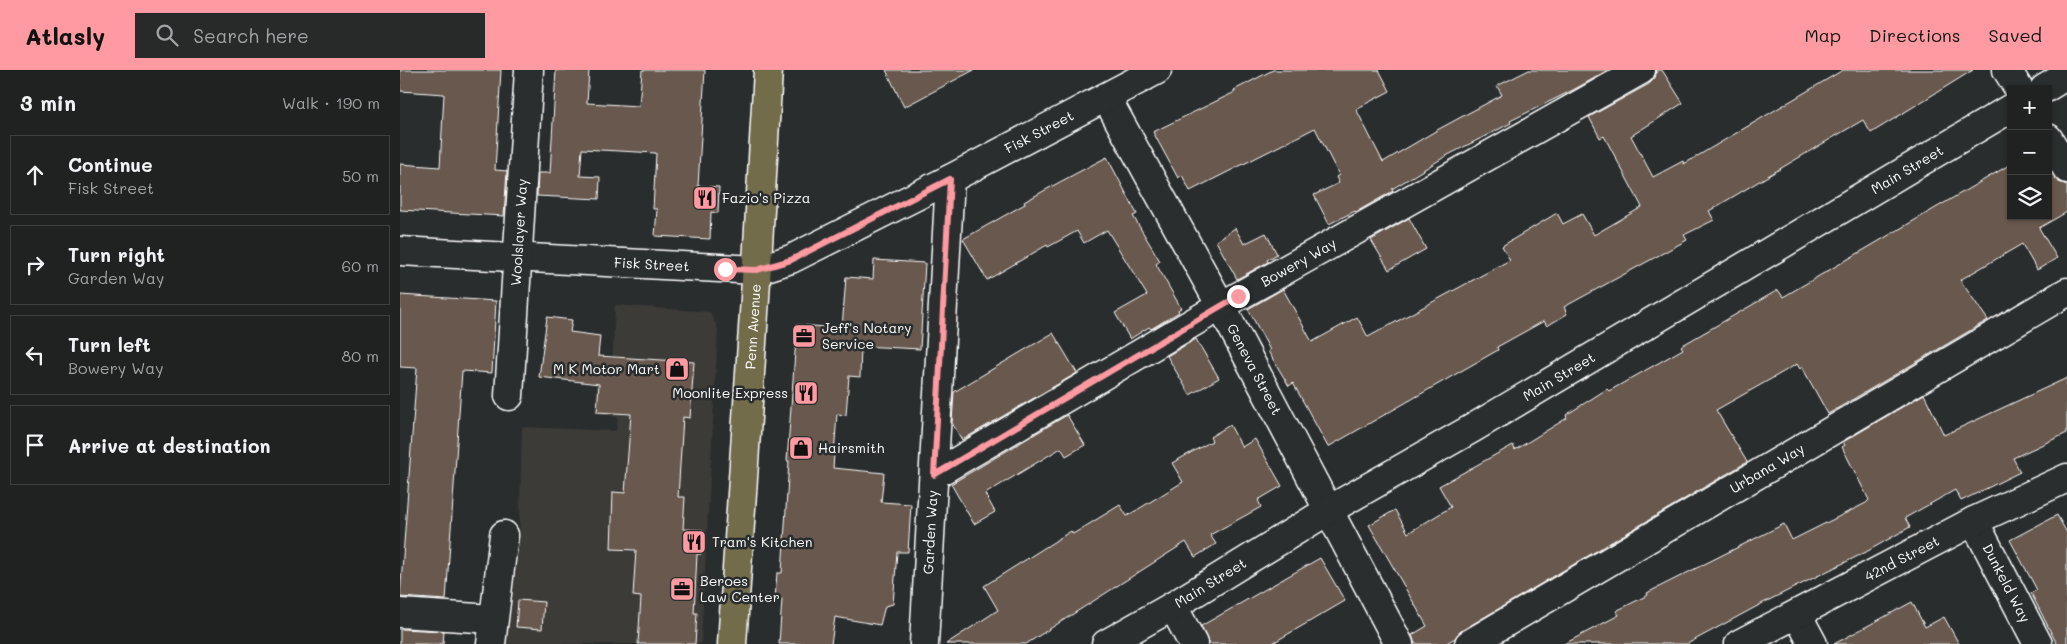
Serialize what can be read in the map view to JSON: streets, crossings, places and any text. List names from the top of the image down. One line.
{"streets":{"main road":["Penn Avenue"],"street":["Fisk Street","Main Street","Woolslayer Way","Bowery Way","Geneva Street","Urbana Way","Garden Way","42nd Street","Dunkeld Way"]},"crossings":[["Fisk Street","Woolslayer Way"],["Fisk Street","Penn Avenue"],["Fisk Street","Geneva Street"],["Fisk Street","Garden Way"],["Main Street","Geneva Street"],["Bowery Way","Geneva Street"],["Bowery Way","Garden Way"],["42nd Street","Dunkeld Way"]],"places":{"restaurant":["Fazio's Pizza","Moonlite Express","Tram's Kitchen"],"office":["Jeff's Notary Service","Beroes Law Center"],"shop":["M K Motor Mart","Hairsmith"]},"page":{"header":"Atlasly","search":"Search here","nav":["Map","Directions","Saved"],"heading":["3 min","Walk · 190 m"],"map_buttons":["+","−"],"list":[["Continue","Fisk Street","50 m"],["Turn right","Garden Way","60 m"],["Turn left","Bowery Way","80 m"],"Arrive at destination"]}}
